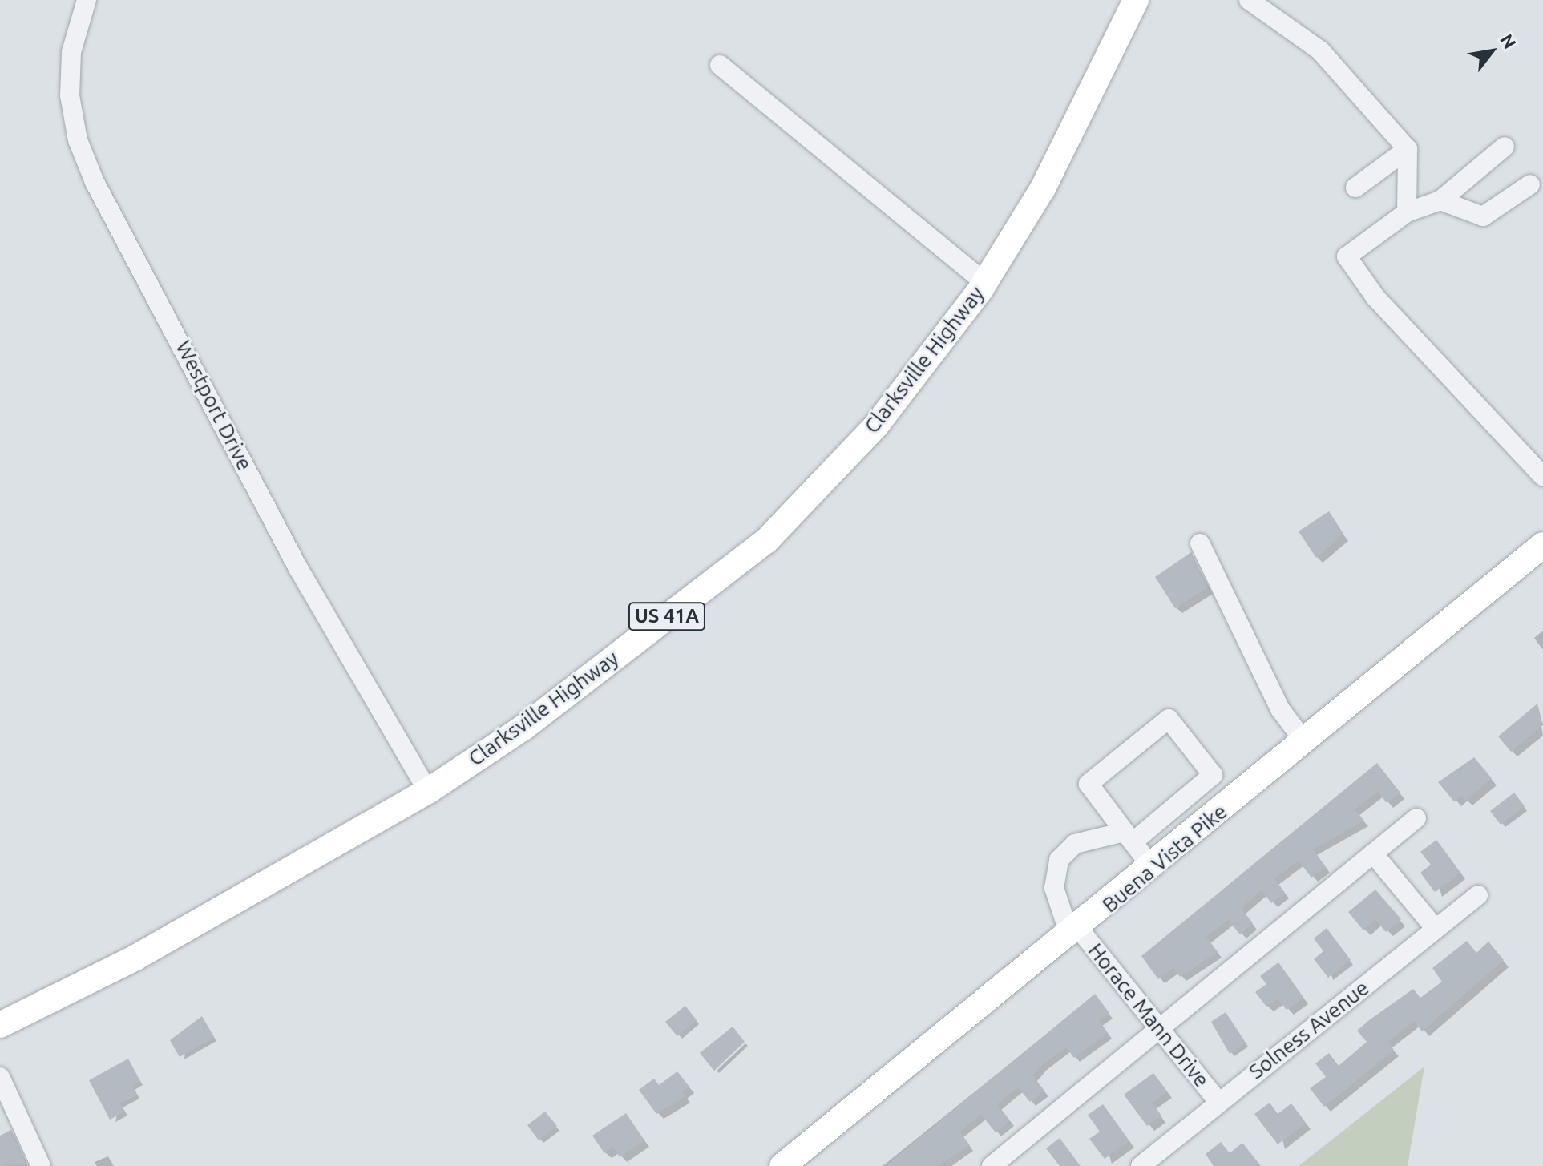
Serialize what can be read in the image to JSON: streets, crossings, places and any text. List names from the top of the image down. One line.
{"streets":{"main road":["Clarksville Highway","US 41A","Buena Vista Pike"],"street":["Westport Drive","Horace Mann Drive","Solness Avenue"]},"crossings":[["Clarksville Highway","Westport Drive"],["Buena Vista Pike","Horace Mann Drive"],["Horace Mann Drive","Solness Avenue"]],"north":"top right"}
